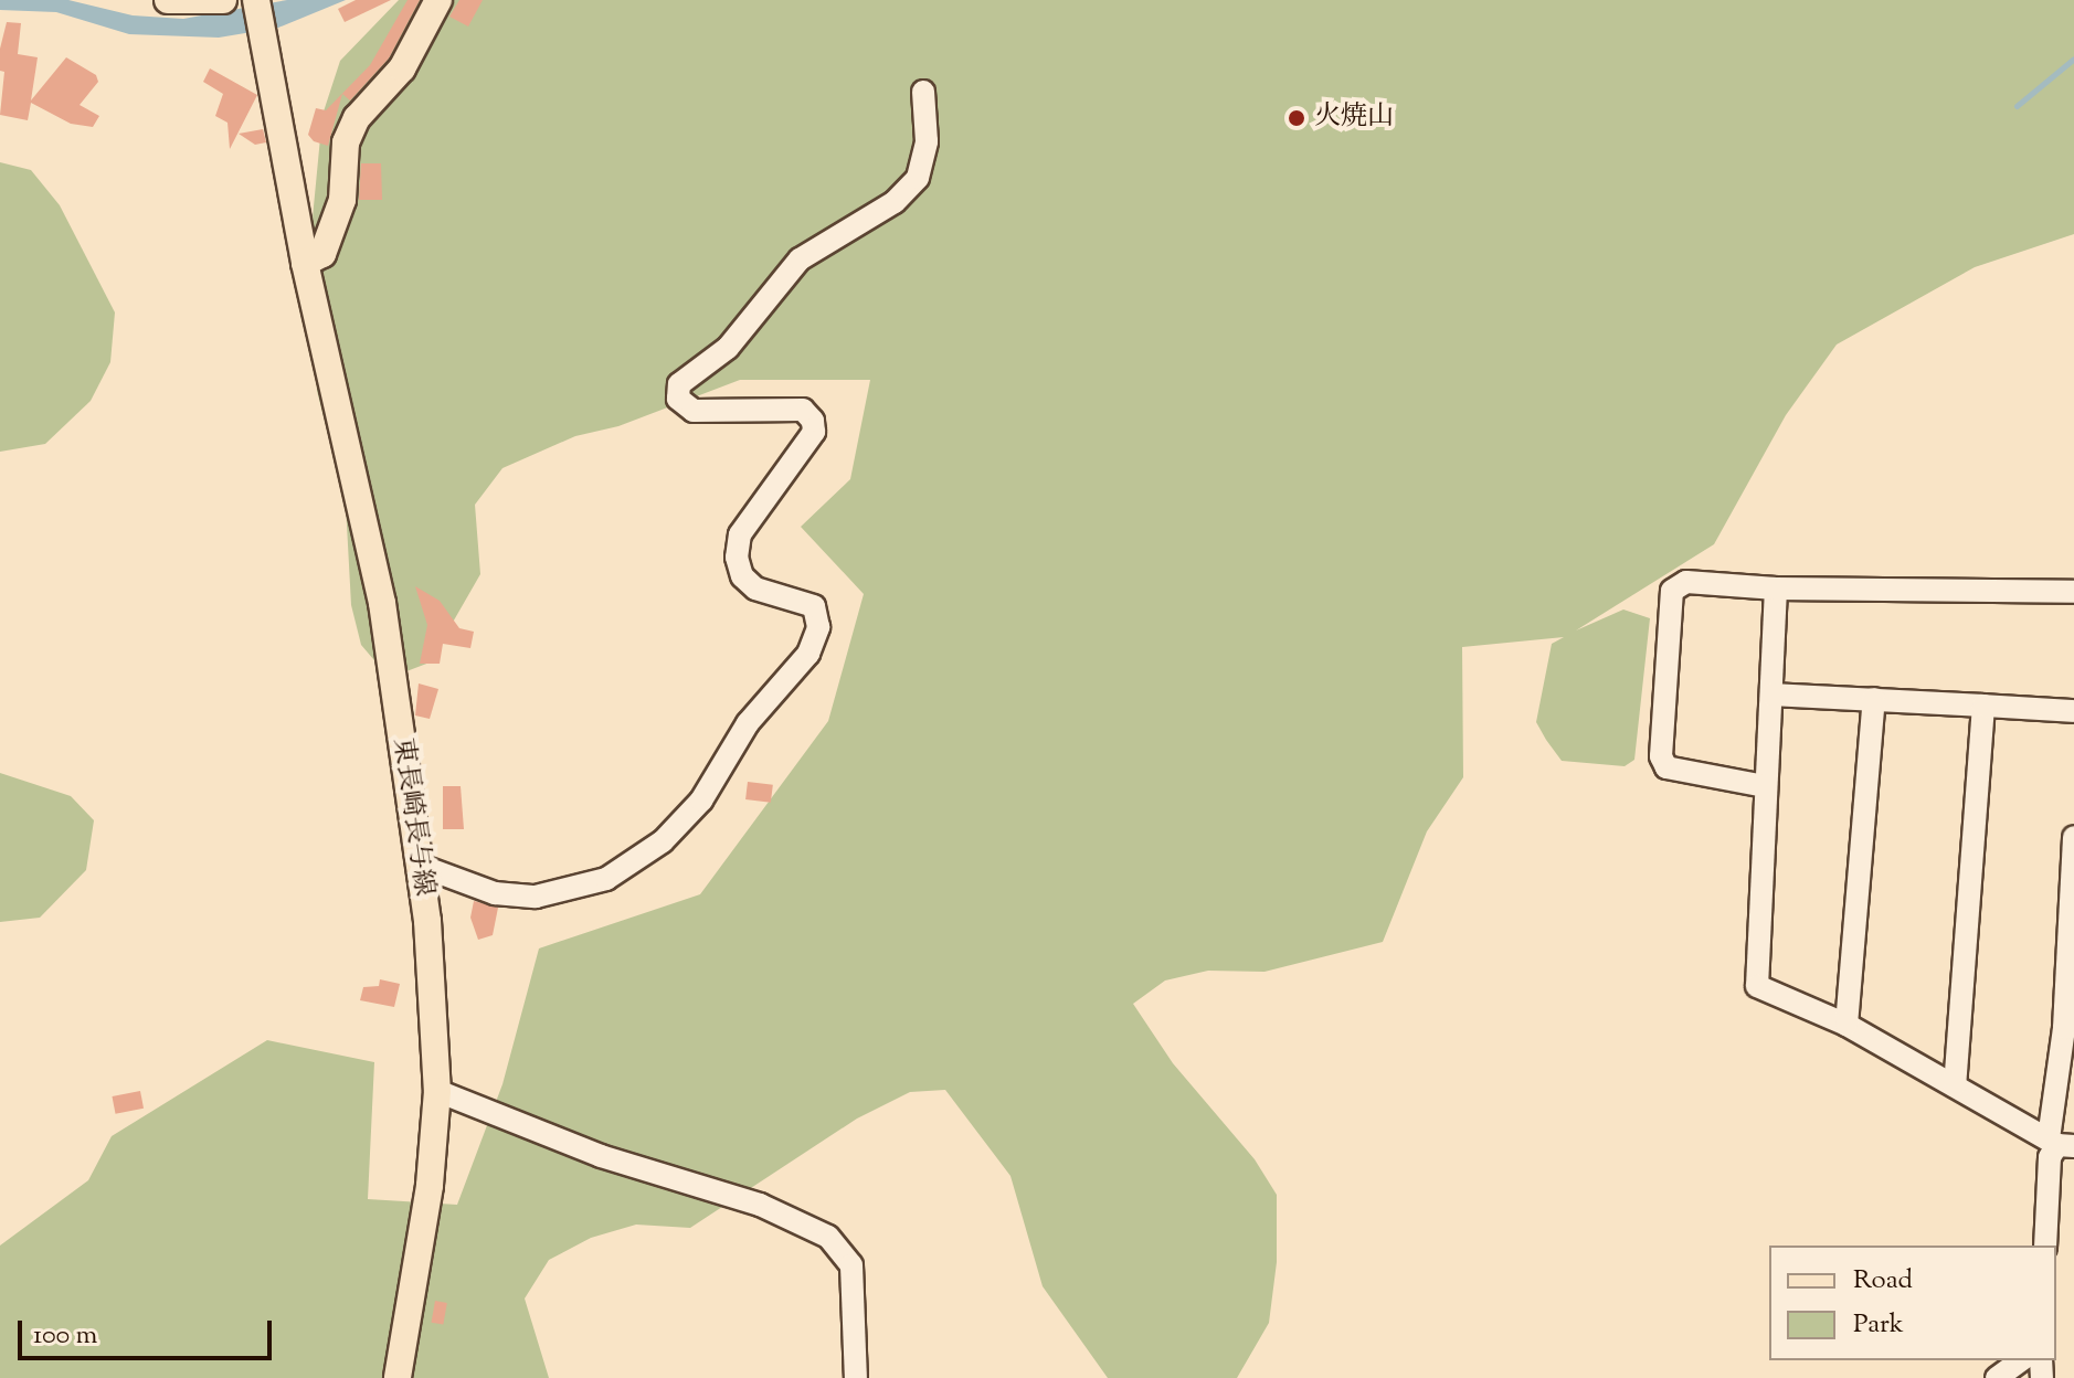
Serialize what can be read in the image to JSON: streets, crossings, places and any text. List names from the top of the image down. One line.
{"streets":{"main road":["東長崎長与線"]},"places":["火焼山"],"legend":["Road","Park"],"scale_bar":"100 m"}
